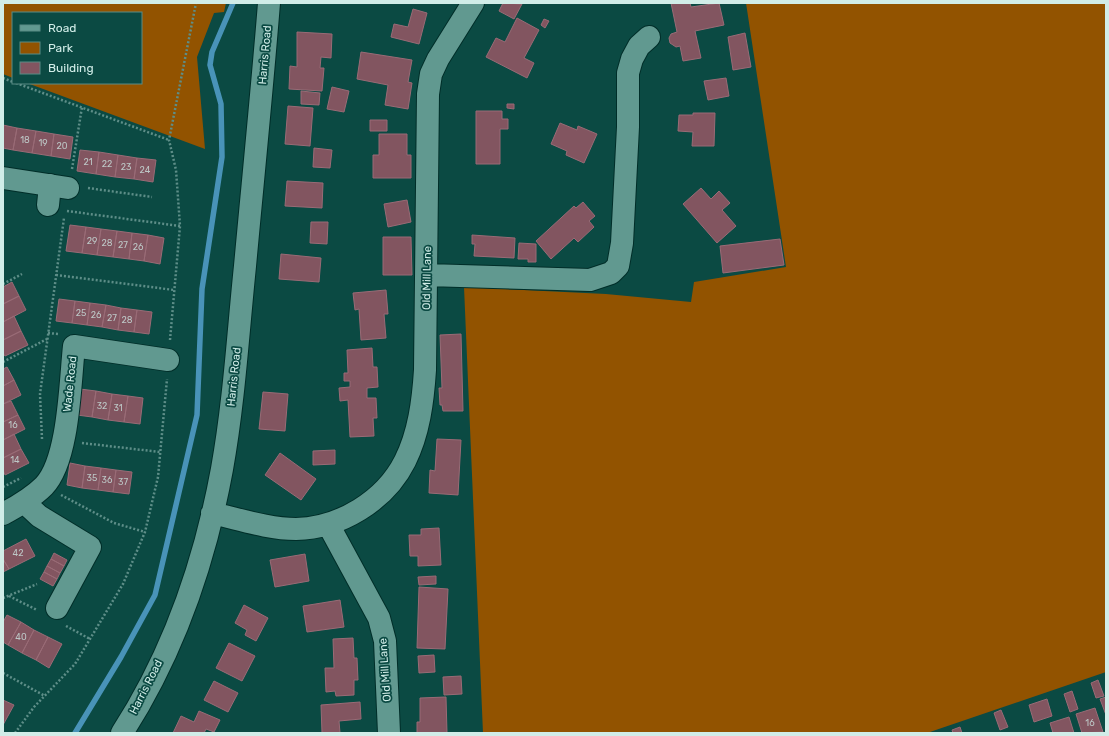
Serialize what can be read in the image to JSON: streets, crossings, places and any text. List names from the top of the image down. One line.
{"streets":{"street":["Harris Road","Old Mill Lane","Wade Road"]},"crossings":[["Harris Road","Old Mill Lane"]],"house_numbers":["18","19","20","21","22","23","24","29","28","27","26","25","26","27","28","32","31","16","14","35","36","37","42","40","16"],"legend":["Road","Park","Building"]}
